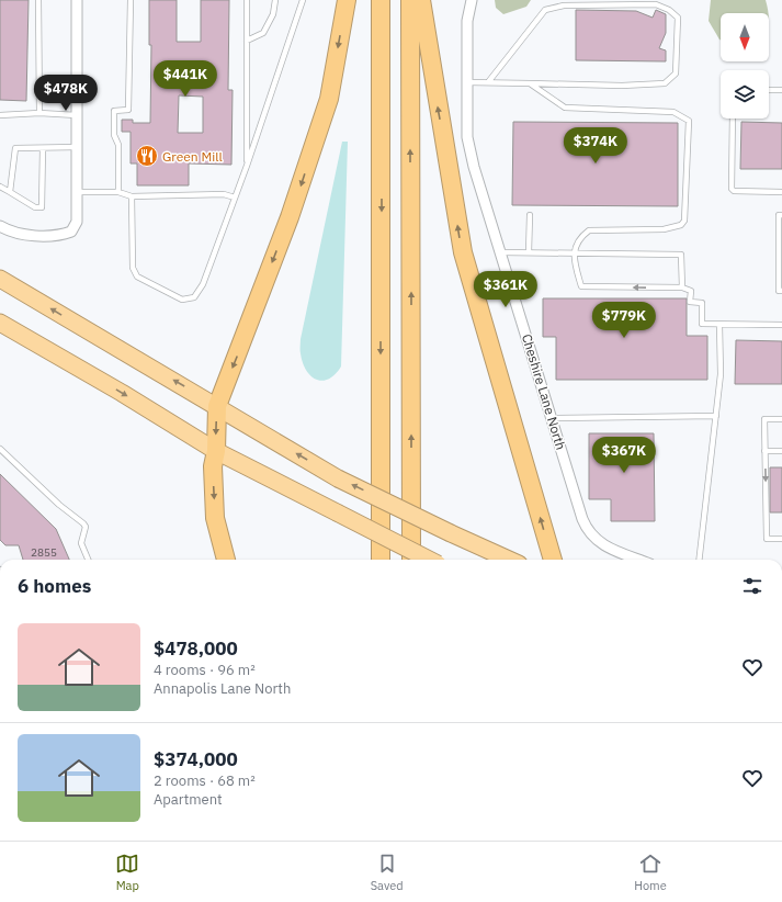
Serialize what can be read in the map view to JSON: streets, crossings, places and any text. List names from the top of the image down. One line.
{"streets":{"street":["Cheshire Lane North"]},"places":{"restaurant":["Green Mill"]},"house_numbers":["2855"],"north":"bottom","page":{"price":["$441K","$478K","$374K","$361K","$779K","$367K"],"heading":"6 homes","list":[{"name":"$478,000","note":"4 rooms · 96 m² · Annapolis Lane North"},{"name":"$374,000","note":"2 rooms · 68 m² · Apartment"}],"tabs":["Map","Saved","Home"]}}
